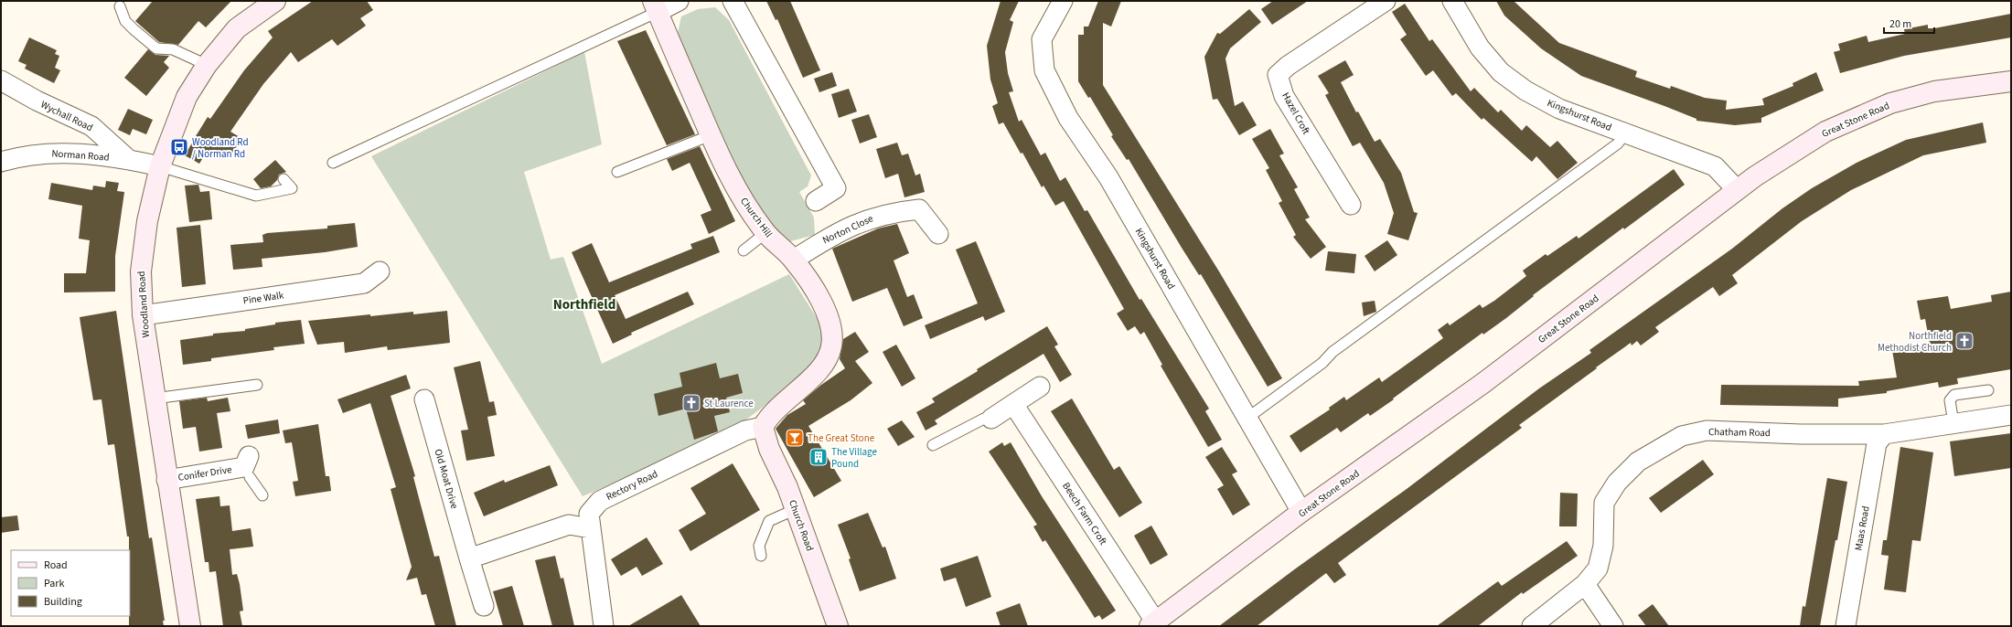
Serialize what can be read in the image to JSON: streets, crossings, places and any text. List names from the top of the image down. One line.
{"streets":{"street":["Hazel Croft","Kingshurst Road","Wychall Road","Great Stone Road","Norman Road","Church Hill","Norton Close","Pine Walk","Woodland Road","Chatham Road","Conifer Drive","Old Moat Drive","Rectory Road","Beech Farm Croft","Church Road","Maas Road"]},"crossings":[["Kingshurst Road","Great Stone Road"],["Wychall Road","Norman Road"],["Great Stone Road","Beech Farm Croft"],["Norman Road","Woodland Road"],["Church Hill","Norton Close"],["Church Hill","Rectory Road"],["Church Hill","Church Road"],["Pine Walk","Woodland Road"],["Woodland Road","Conifer Drive"],["Chatham Road","Maas Road"],["Rectory Road","Church Road"]],"districts":["Northfield"],"places":{"bus stop":["Woodland Rd / Norman Rd"],"church":["Northfield Methodist Church","St Laurence"],"bar":["The Great Stone"],"building":["The Village Pound"]},"legend":["Road","Park","Building"],"scale_bar":"20 m"}
